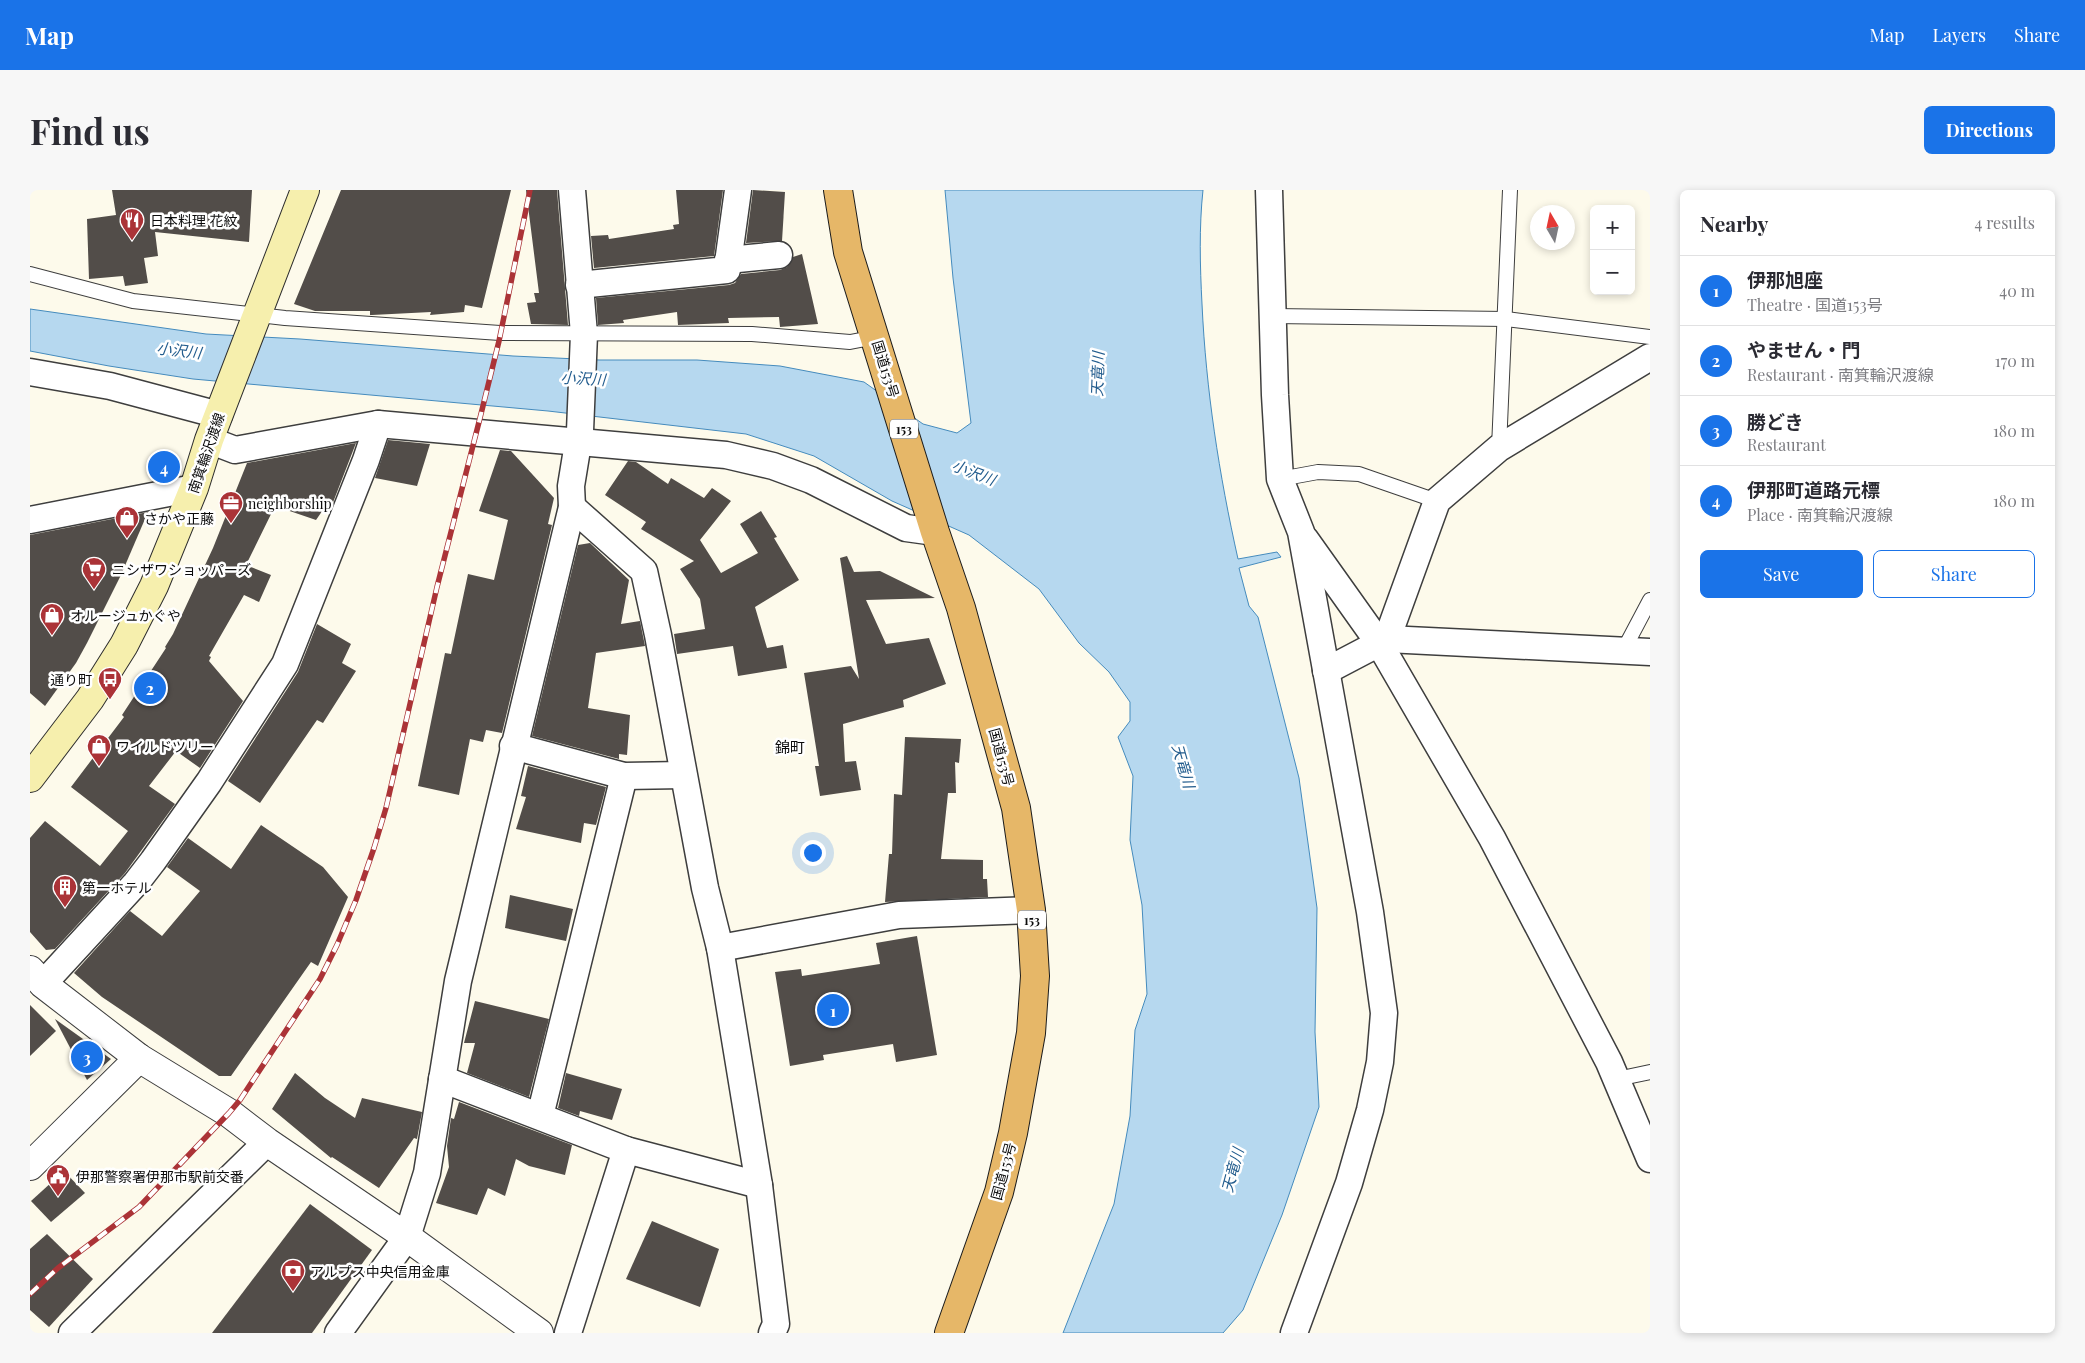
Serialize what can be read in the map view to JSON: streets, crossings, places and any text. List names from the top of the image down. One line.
{"streets":{"highway":["国道153号","153"],"main road":["南箕輪沢渡線"]},"districts":["錦町"],"water":["小沢川","天竜川"],"places":{"restaurant":["日本料理 花紋"],"office":["neighborship"],"shop":["さかや正藤","オルージュかぐや","ワイルドツリー"],"supermarket":["ニシザワショッパーズ"],"bus stop":["通り町"],"building":["第一ホテル"],"public building":["伊那警察署伊那市駅前交番"],"bank":["アルプス中央信用金庫"]},"north":"top","page":{"header":"Map","nav":["Map","Layers","Share"],"buttons":["Directions",["Save","Share"]],"title":"Find us","heading":["Nearby","4 results"],"map_buttons":["+","−"],"list":[{"mark":"1","name":"伊那旭座","note":"Theatre · 国道153号","value":"40 m"},{"mark":"2","name":"やません・門","note":"Restaurant · 南箕輪沢渡線","value":"170 m"},{"mark":"3","name":"勝どき","note":"Restaurant","value":"180 m"},{"mark":"4","name":"伊那町道路元標","note":"Place · 南箕輪沢渡線","value":"180 m"}],"pins":["4","2","1","3"]}}
